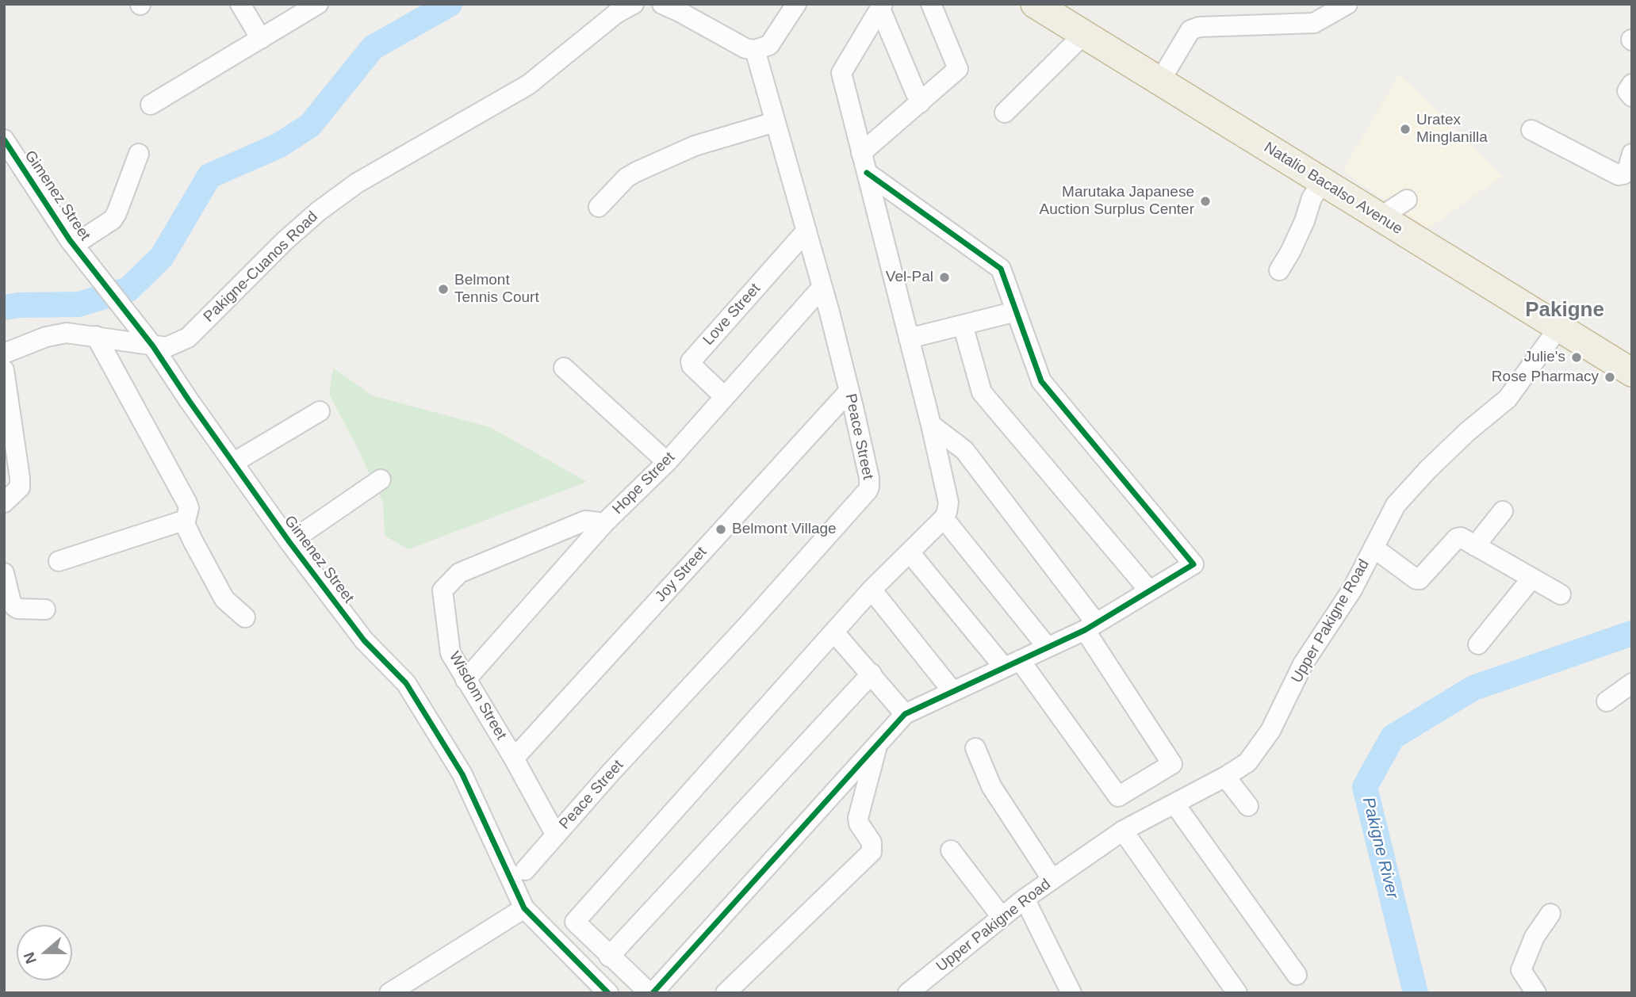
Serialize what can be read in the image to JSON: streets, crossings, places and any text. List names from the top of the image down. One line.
{"streets":{"highway":["Natalio Bacalso Avenue"],"street":["Gimenez Street","Pakigne-Cuanos Road","Love Street","Peace Street","Hope Street","Joy Street","Upper Pakigne Road","Wisdom Street"]},"crossings":[["Natalio Bacalso Avenue","Upper Pakigne Road"],["Gimenez Street","Pakigne-Cuanos Road"],["Love Street","Peace Street"],["Love Street","Hope Street"],["Peace Street","Hope Street"],["Peace Street","Joy Street"],["Peace Street","Wisdom Street"],["Hope Street","Wisdom Street"],["Joy Street","Wisdom Street"]],"districts":["Pakigne"],"water":["Pakigne River"],"places":["Uratex Minglanilla","Marutaka Japanese Auction Surplus Center","Vel-Pal","Belmont Tennis Court","Julie's","Rose Pharmacy","Belmont Village"],"north":"left"}
